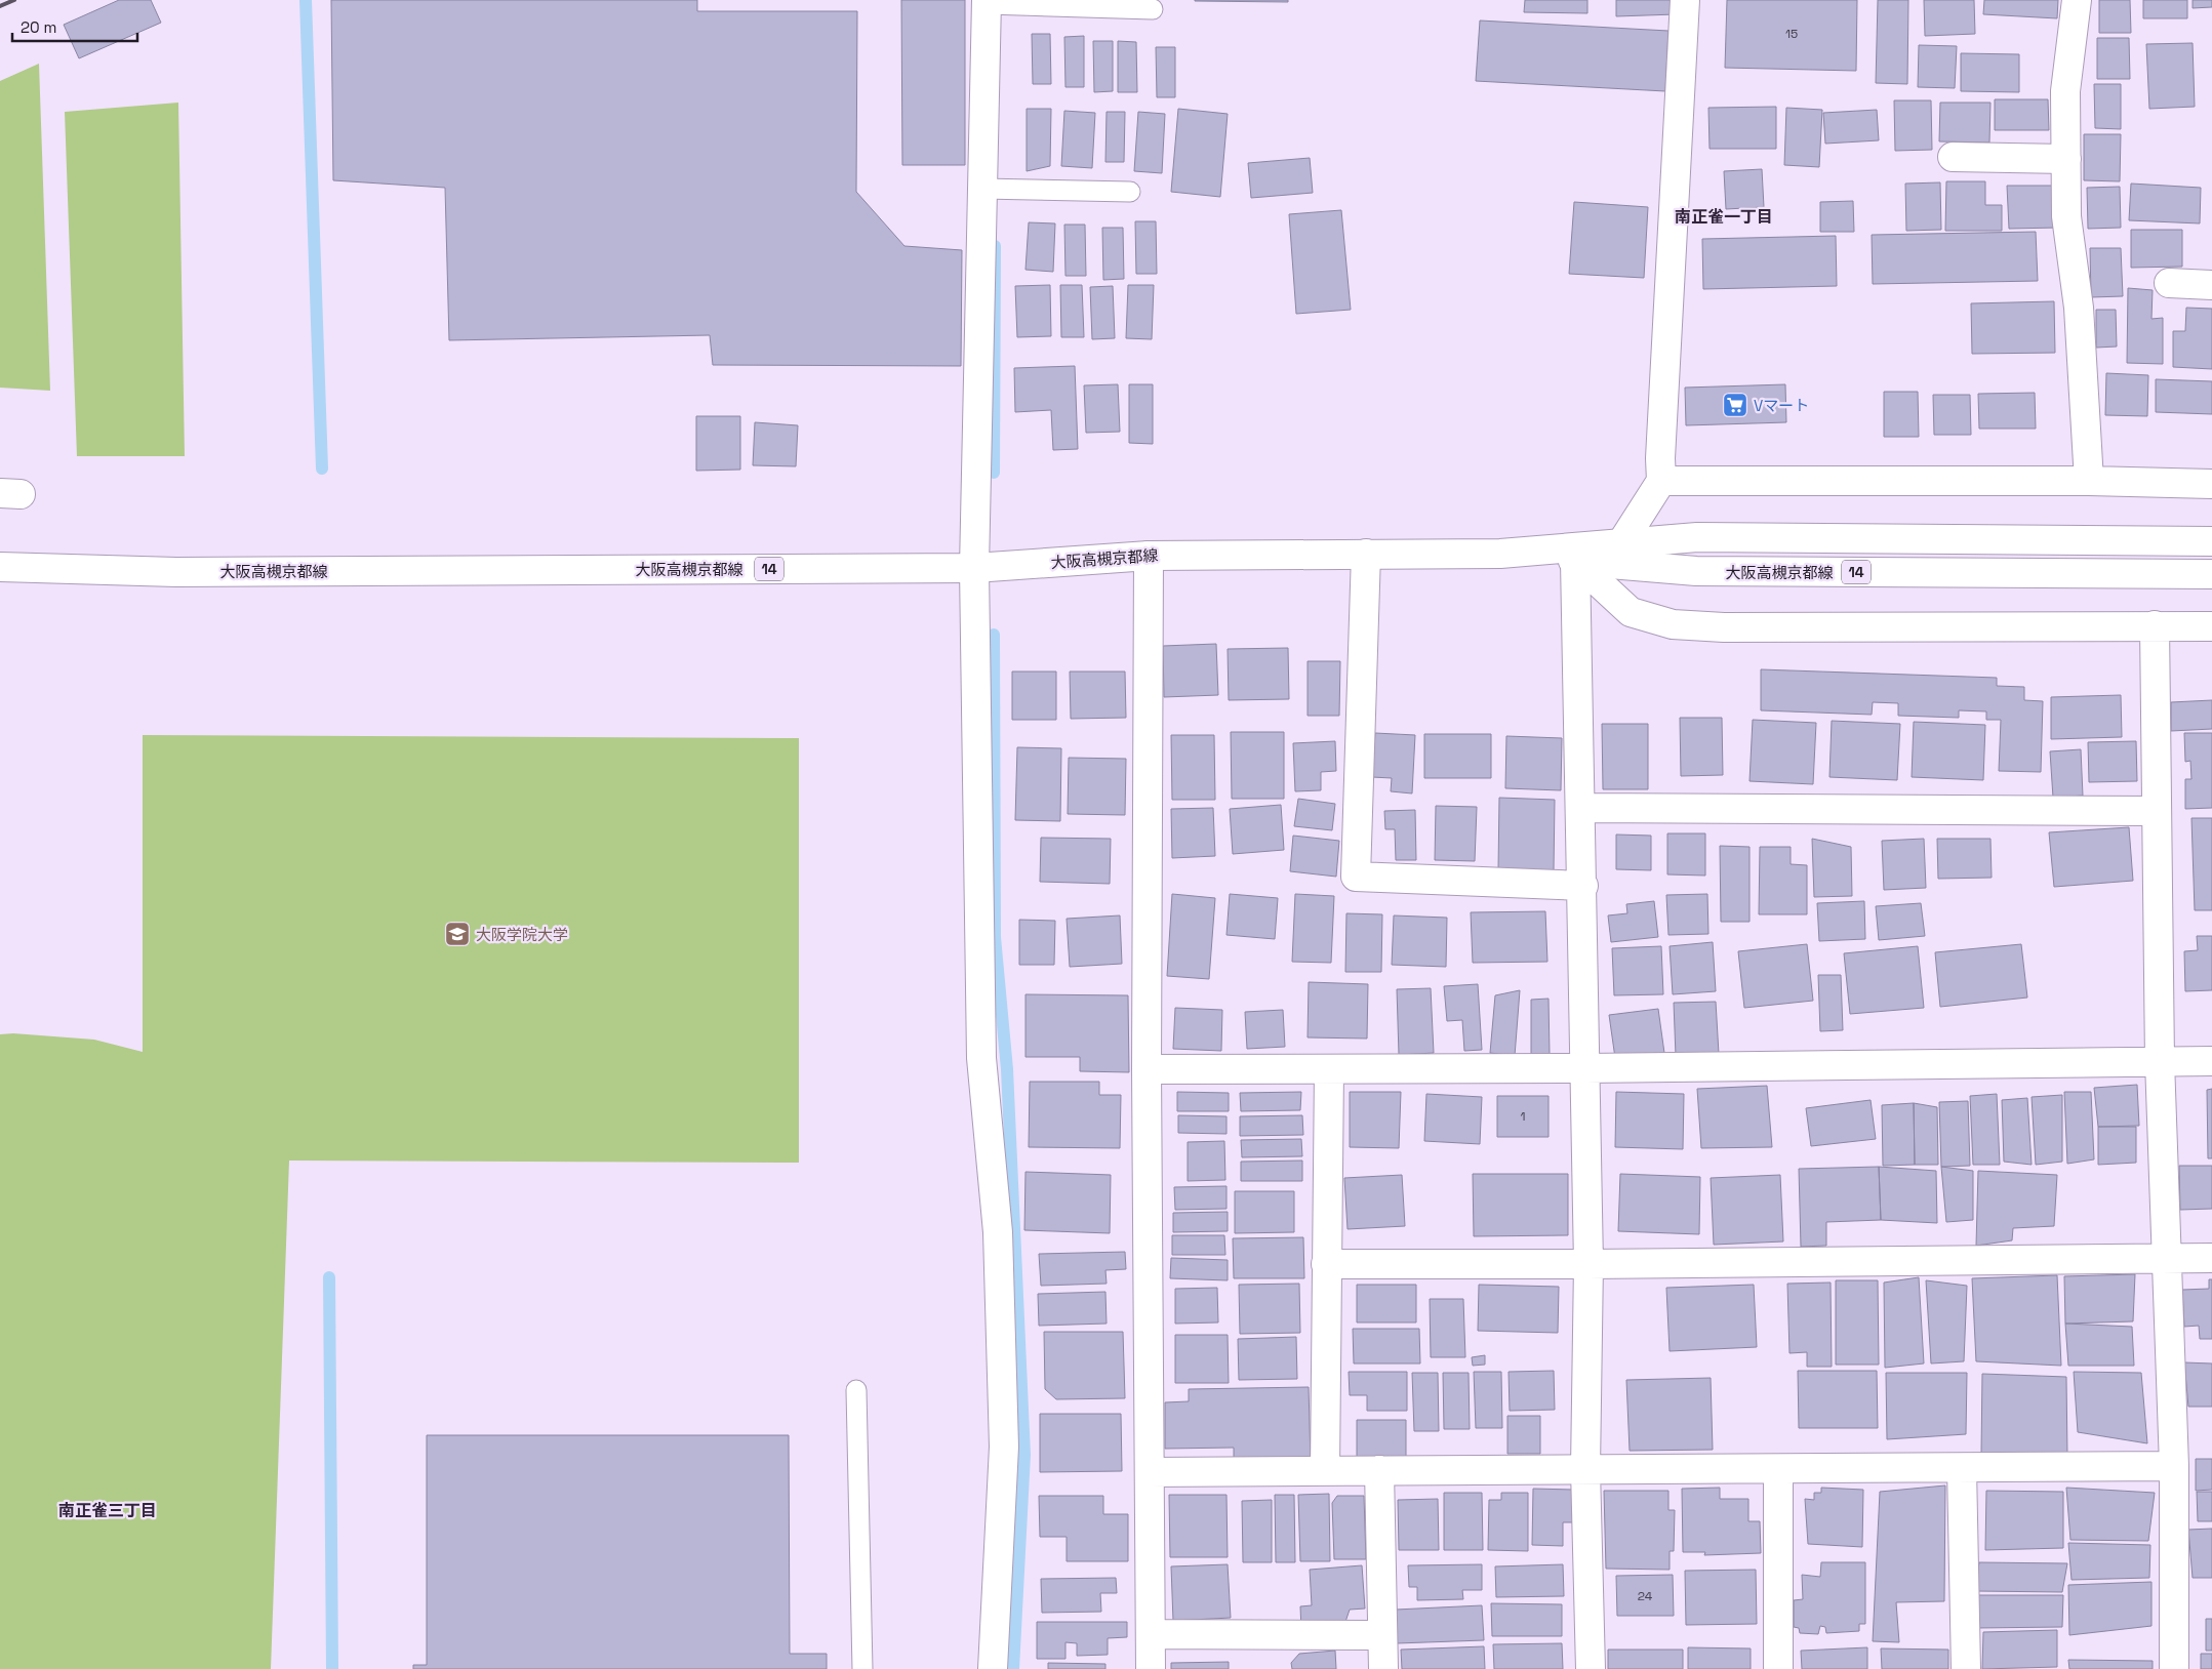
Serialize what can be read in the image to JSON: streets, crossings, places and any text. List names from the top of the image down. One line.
{"streets":{"street":["大阪高槻京都線","14"]},"districts":["南正雀一丁目","南正雀三丁目"],"places":{"supermarket":["Vマート"],"school or university":["大阪学院大学"]},"house_numbers":["15","1","24"],"scale_bar":"20 m"}
